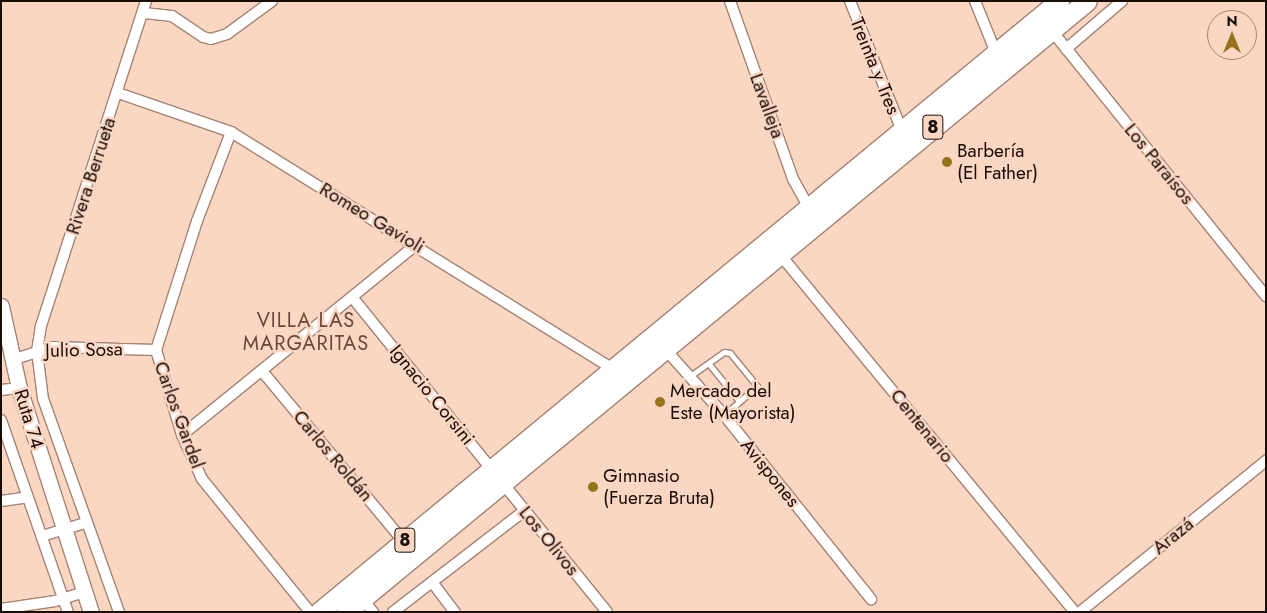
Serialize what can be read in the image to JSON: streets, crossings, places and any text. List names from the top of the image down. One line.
{"streets":{"highway":["8"],"street":["Treinta y Tres","Lavalleja","Los Paraísos","Rivera Berrueta","Romeo Gavioli","Julio Sosa","Ignacio Corsini","Carlos Gardel","Ruta 74","Centenario","Carlos Roldán","Avispones","Arazá","Los Olivos"]},"crossings":[["Treinta y Tres","8"],["Lavalleja","8"],["8","Los Paraísos"],["8","Romeo Gavioli"],["8","Ignacio Corsini"],["8","Centenario"],["8","Carlos Roldán"],["8","Avispones"],["8","Los Olivos"],["Rivera Berrueta","Romeo Gavioli"],["Rivera Berrueta","Julio Sosa"],["Rivera Berrueta","Ruta 74"],["Romeo Gavioli","Carlos Gardel"],["Julio Sosa","Carlos Gardel"],["Julio Sosa","Ruta 74"],["Ignacio Corsini","Los Olivos"]],"districts":["VILLA LAS MARGARITAS"],"places":["Barbería (El Father)","Mercado del Este (Mayorista)","Gimnasio (Fuerza Bruta)"],"north":"top"}
